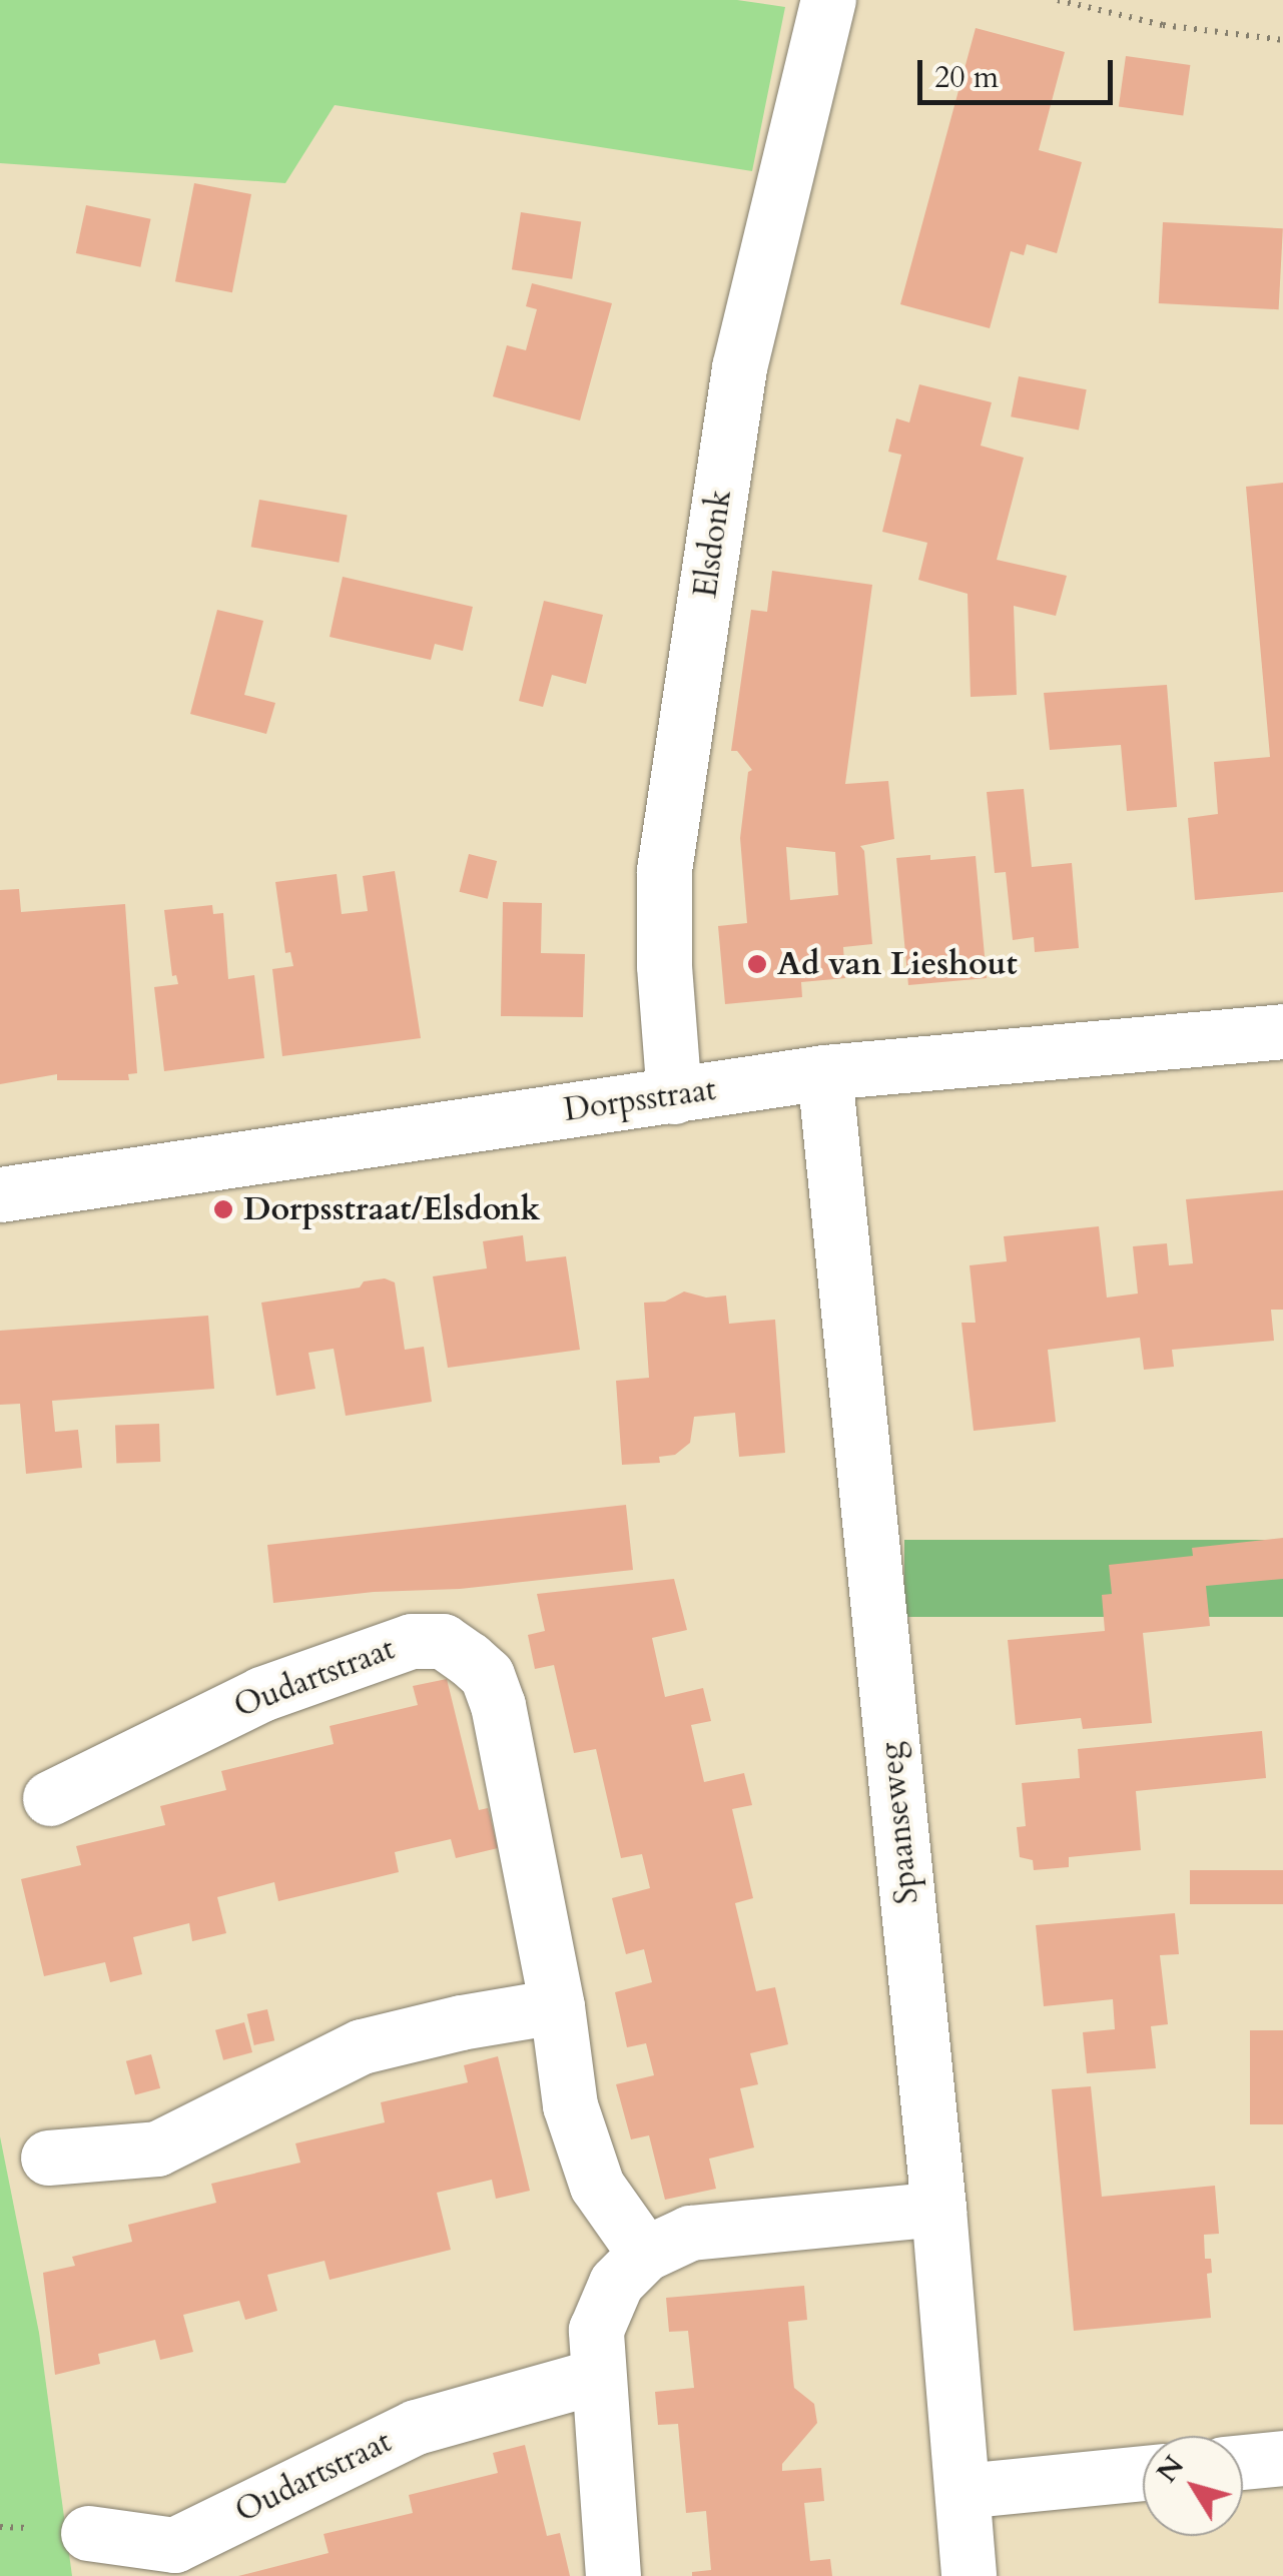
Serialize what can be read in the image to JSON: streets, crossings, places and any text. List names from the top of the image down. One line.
{"streets":{"street":["Elsdonk","Dorpsstraat","Oudartstraat","Spaanseweg"]},"crossings":[["Elsdonk","Dorpsstraat"],["Dorpsstraat","Spaanseweg"]],"places":["Ad van Lieshout","Dorpsstraat/Elsdonk"],"scale_bar":"20 m","north":"top left"}
